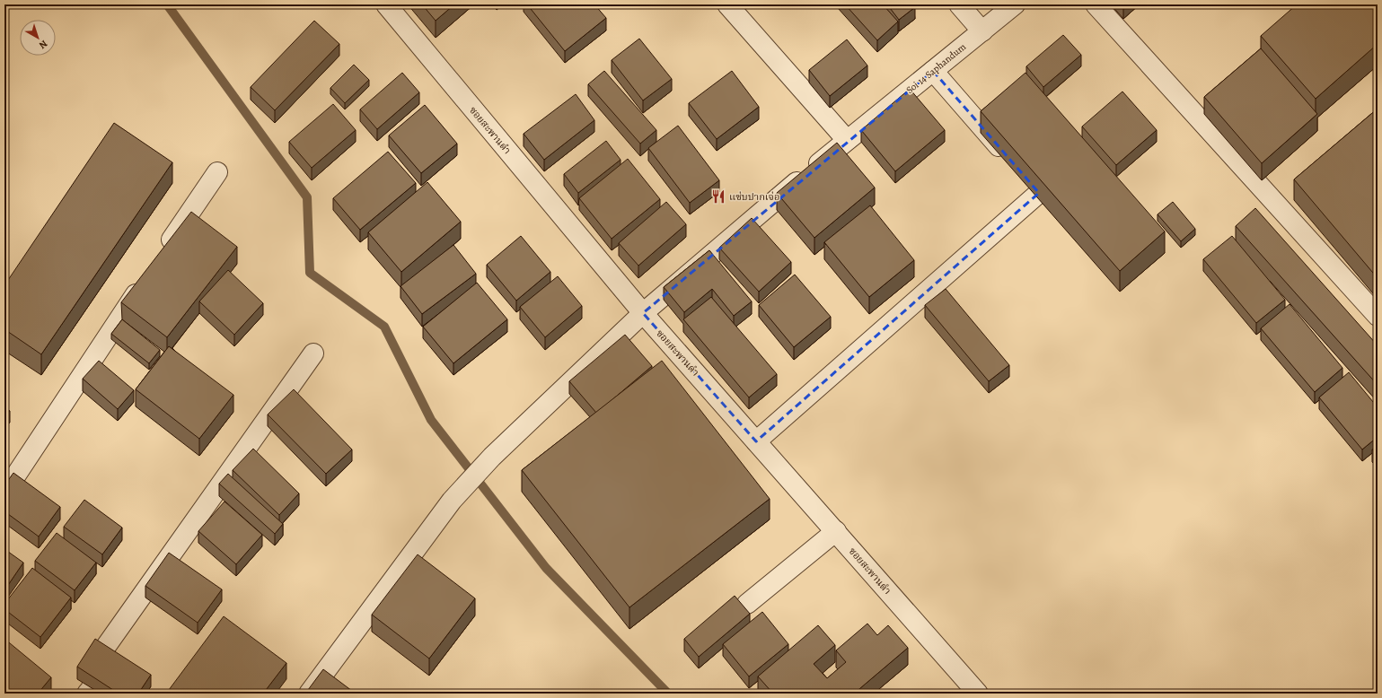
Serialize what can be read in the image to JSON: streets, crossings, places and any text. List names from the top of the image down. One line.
{"streets":{"street":["Soi 14 Saphandum","ซอยสะพานดำ"]},"crossings":[["Soi 14 Saphandum","ซอยสะพานดำ"]],"places":{"restaurant":["แซ่บปากเจ่อ"]},"north":"bottom right"}
